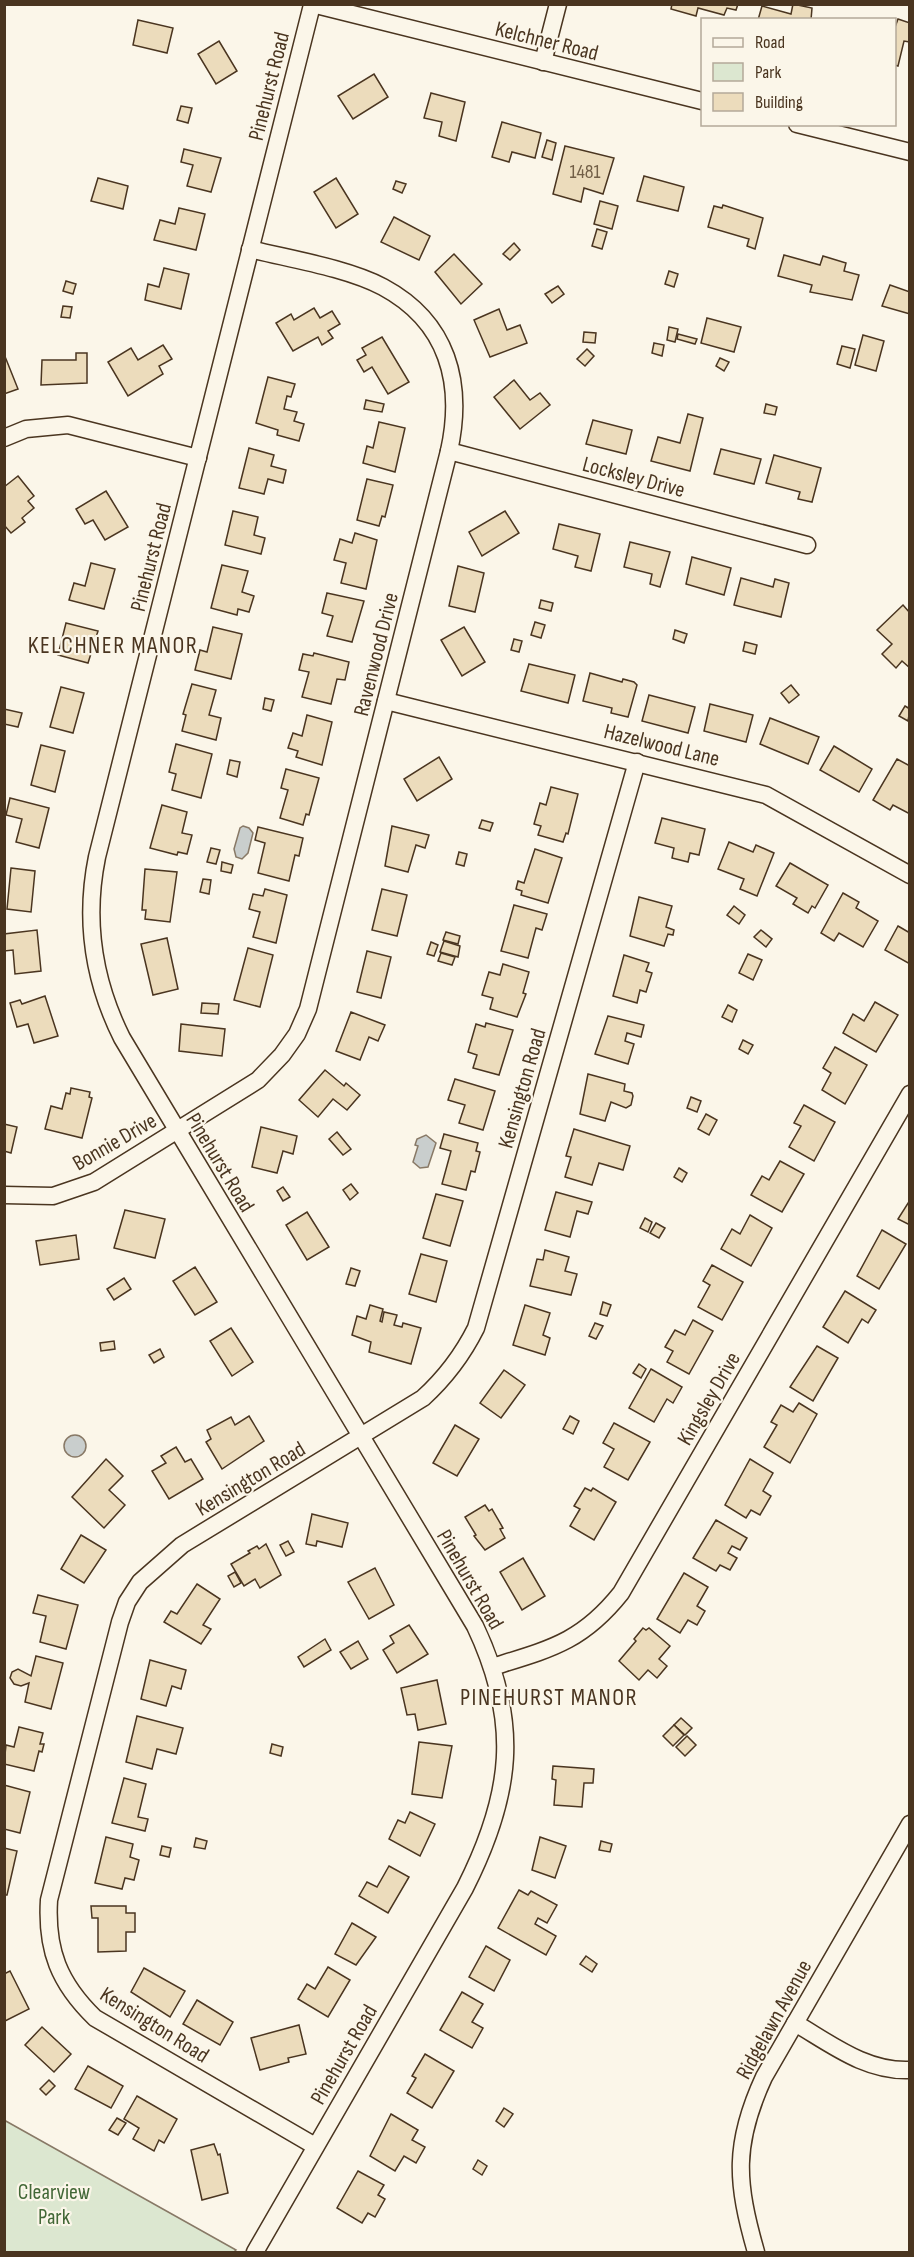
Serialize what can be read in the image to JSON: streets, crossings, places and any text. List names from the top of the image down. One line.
{"streets":{"street":["Kelchner Road","Pinehurst Road","Locksley Drive","Ravenwood Drive","Hazelwood Lane","Kensington Road","Bonnie Drive","Kingsley Drive","Ridgelawn Avenue"]},"crossings":[["Kelchner Road","Pinehurst Road"],["Pinehurst Road","Ravenwood Drive"],["Pinehurst Road","Kensington Road"],["Pinehurst Road","Bonnie Drive"],["Pinehurst Road","Kingsley Drive"],["Locksley Drive","Ravenwood Drive"],["Ravenwood Drive","Hazelwood Lane"],["Ravenwood Drive","Bonnie Drive"],["Hazelwood Lane","Kensington Road"]],"districts":["KELCHNER MANOR","PINEHURST MANOR"],"parks":["Clearview Park"],"house_numbers":["1481"],"legend":["Road","Park","Building"]}
